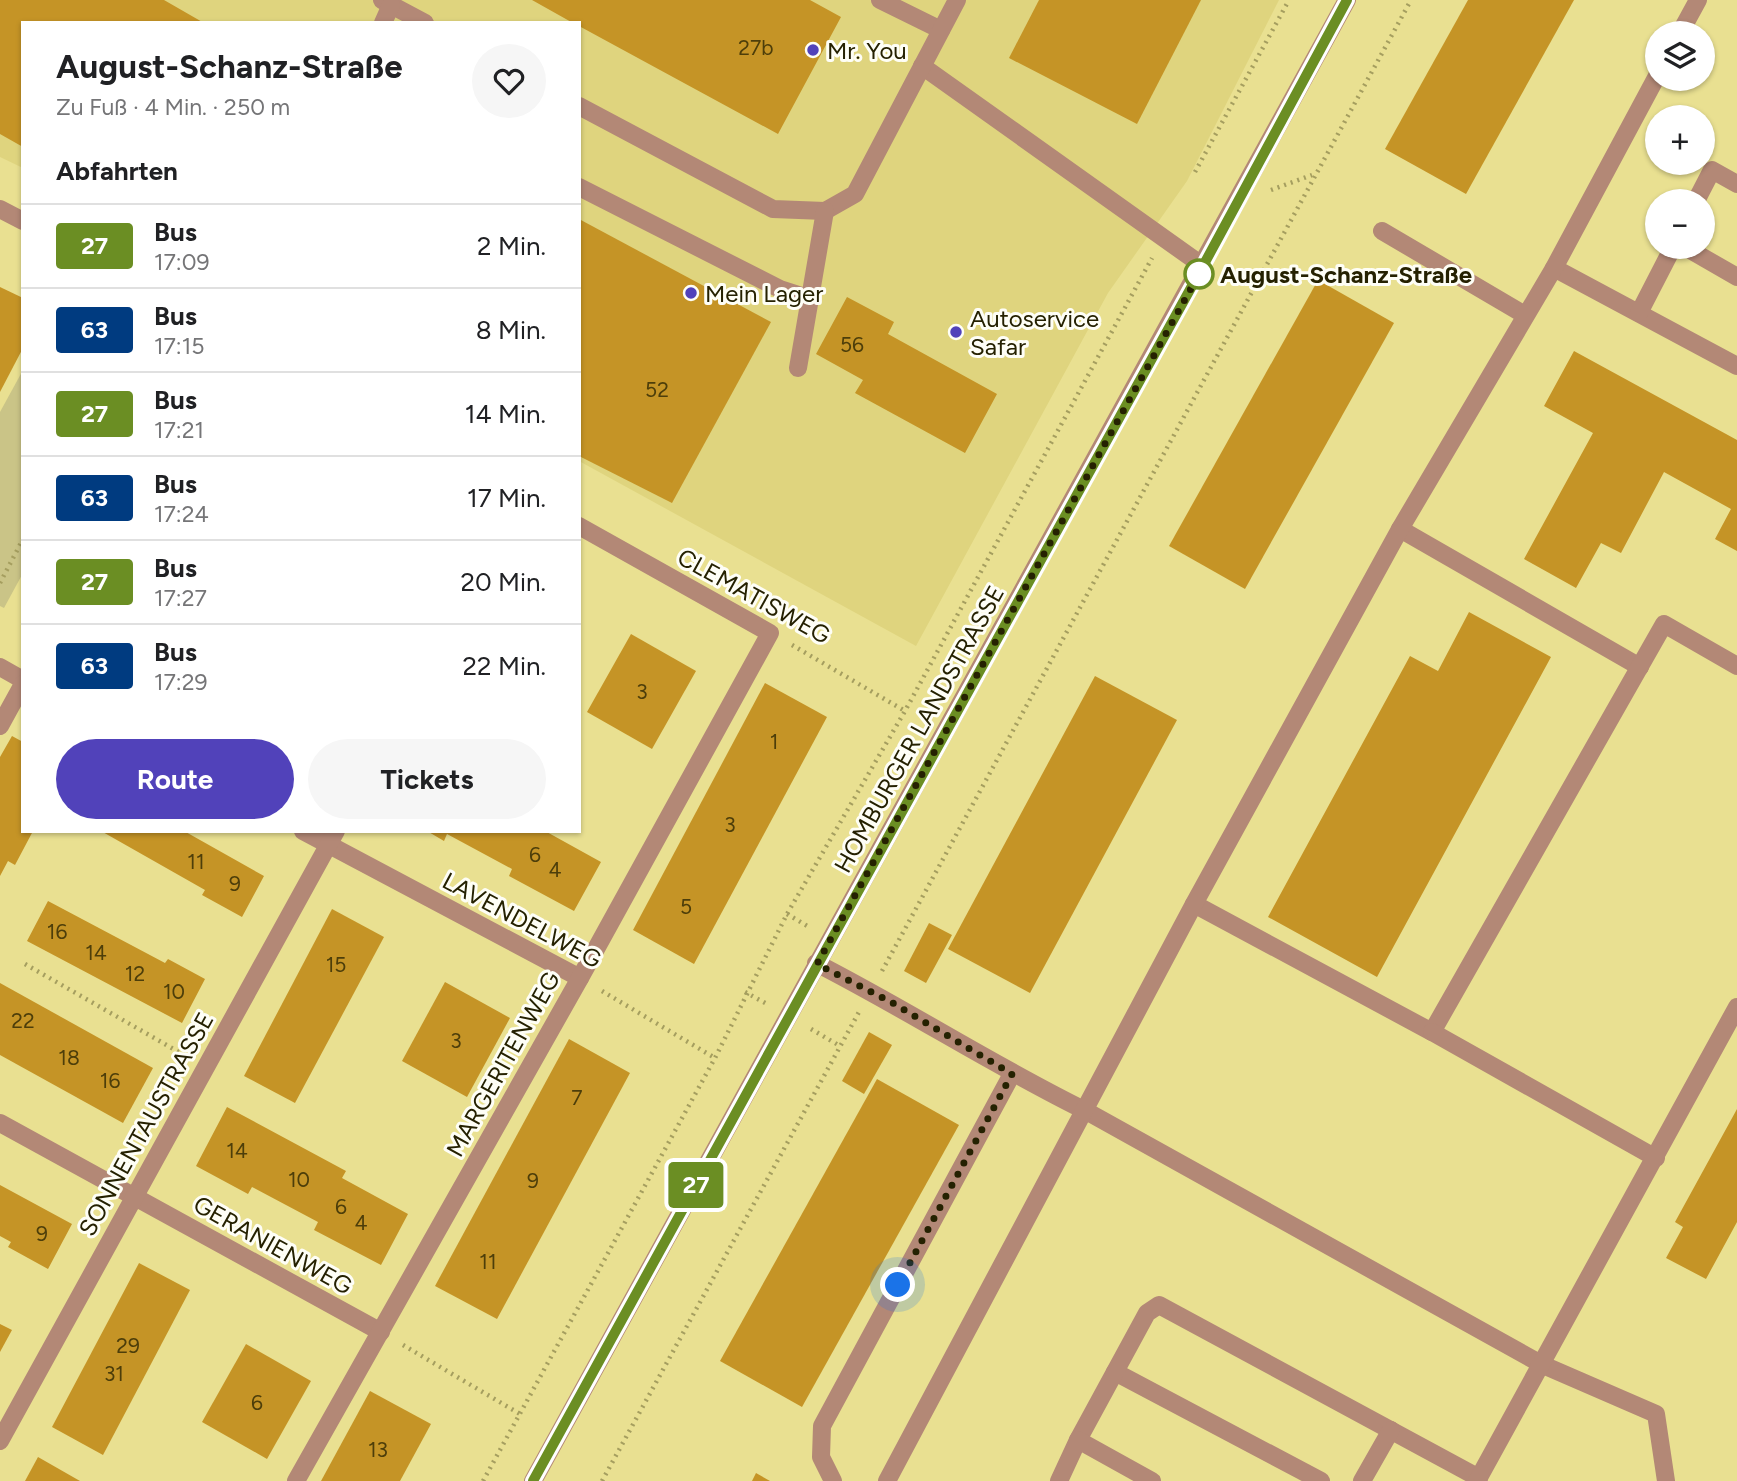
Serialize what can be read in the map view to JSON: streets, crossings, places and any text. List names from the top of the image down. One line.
{"streets":{"street":["CLEMATISWEG","HOMBURGER LANDSTRASSE","LAVENDELWEG","MARGERITENWEG","SONNENTAUSTRASSE","GERANIENWEG"]},"crossings":[["CLEMATISWEG","MARGERITENWEG"],["LAVENDELWEG","MARGERITENWEG"],["LAVENDELWEG","SONNENTAUSTRASSE"],["MARGERITENWEG","GERANIENWEG"],["SONNENTAUSTRASSE","GERANIENWEG"]],"places":["Mr. You","August-Schanz-Straße","Mein Lager","Autoservice Safar"],"lines":["bus line 27"],"house_numbers":["27b","56","52","3","1","3","6","11","4","9","5","16","14","15","12","10","22","3","18","16","7","14","10","9","6","4","9","11","29","31","6","13"],"page":{"on_map":"27","map_buttons":["+","−"],"heading":[["August-Schanz-Straße","Zu Fuß · 4 Min. · 250 m"],"Abfahrten"],"list":[{"mark":"27","name":"Bus","note":"17:09","value":"2 Min."},{"mark":"63","name":"Bus","note":"17:15","value":"8 Min."},{"mark":"27","name":"Bus","note":"17:21","value":"14 Min."},{"mark":"63","name":"Bus","note":"17:24","value":"17 Min."},{"mark":"27","name":"Bus","note":"17:27","value":"20 Min."},{"mark":"63","name":"Bus","note":"17:29","value":"22 Min."}],"buttons":["Route","Tickets"]}}
